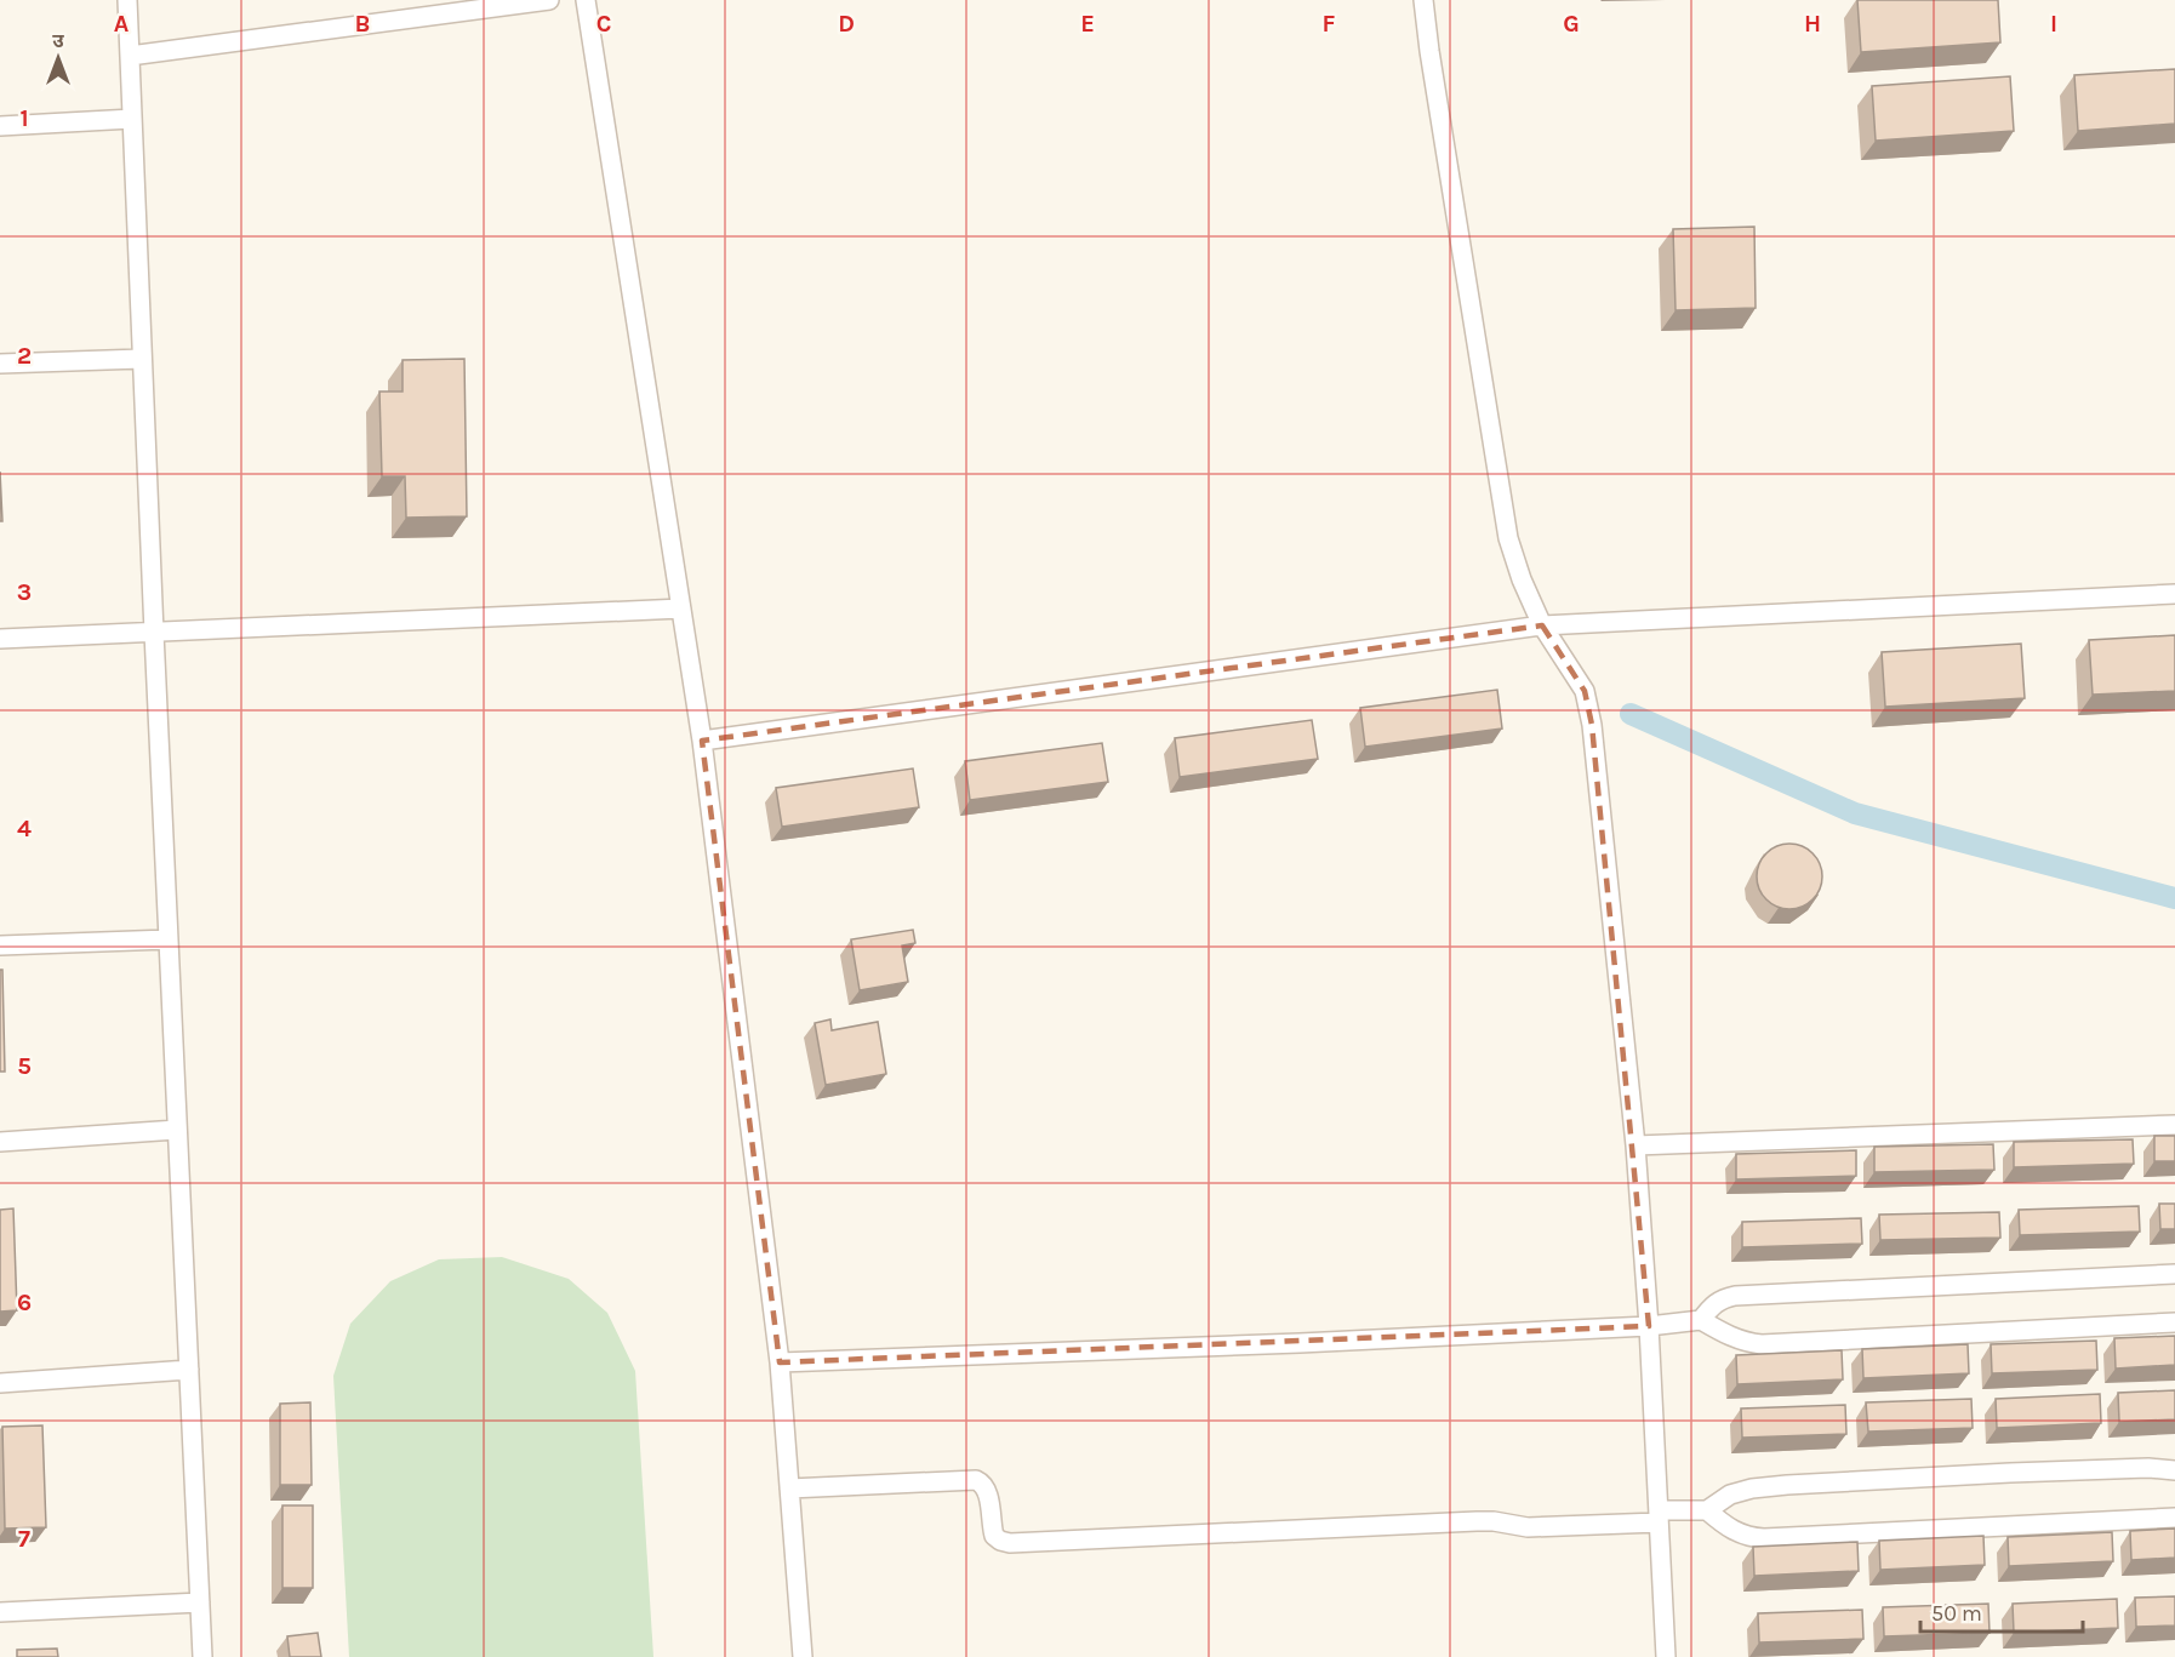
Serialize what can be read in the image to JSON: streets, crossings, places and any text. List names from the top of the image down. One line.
{"scale_bar":"50 m","north":"top","grid":{"columns":["A","B","C","D","E","F","G","H","I"],"rows":["1","2","3","4","5","6","7"]}}
